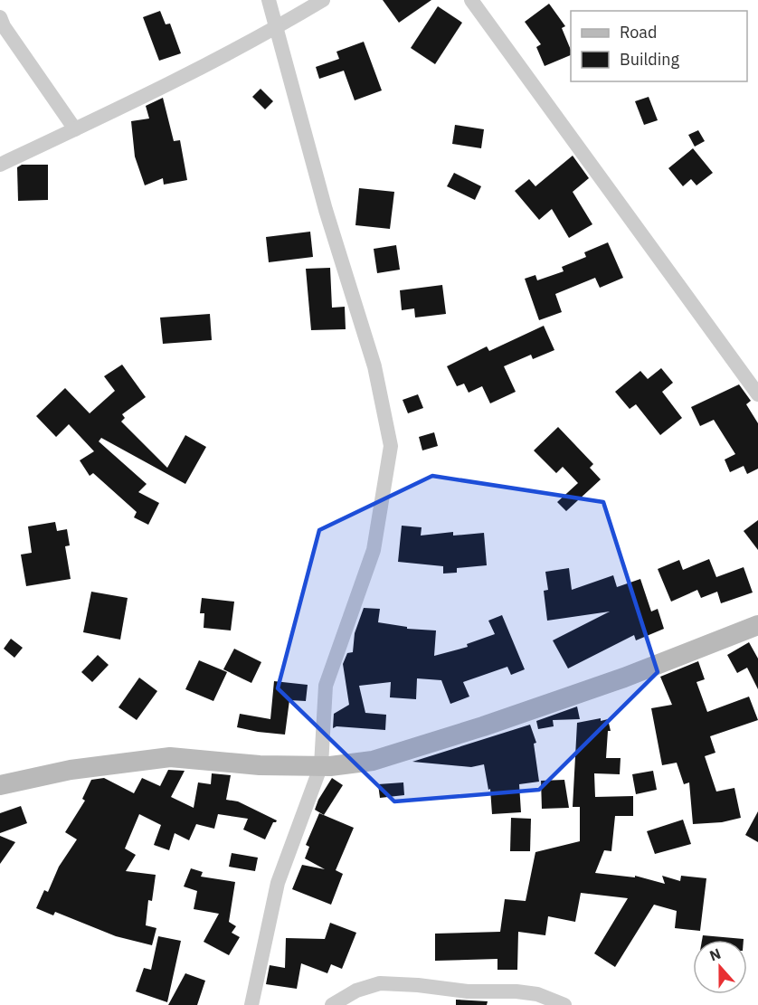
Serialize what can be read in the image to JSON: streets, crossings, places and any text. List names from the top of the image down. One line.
{"legend":["Road","Building"],"north":"top"}
